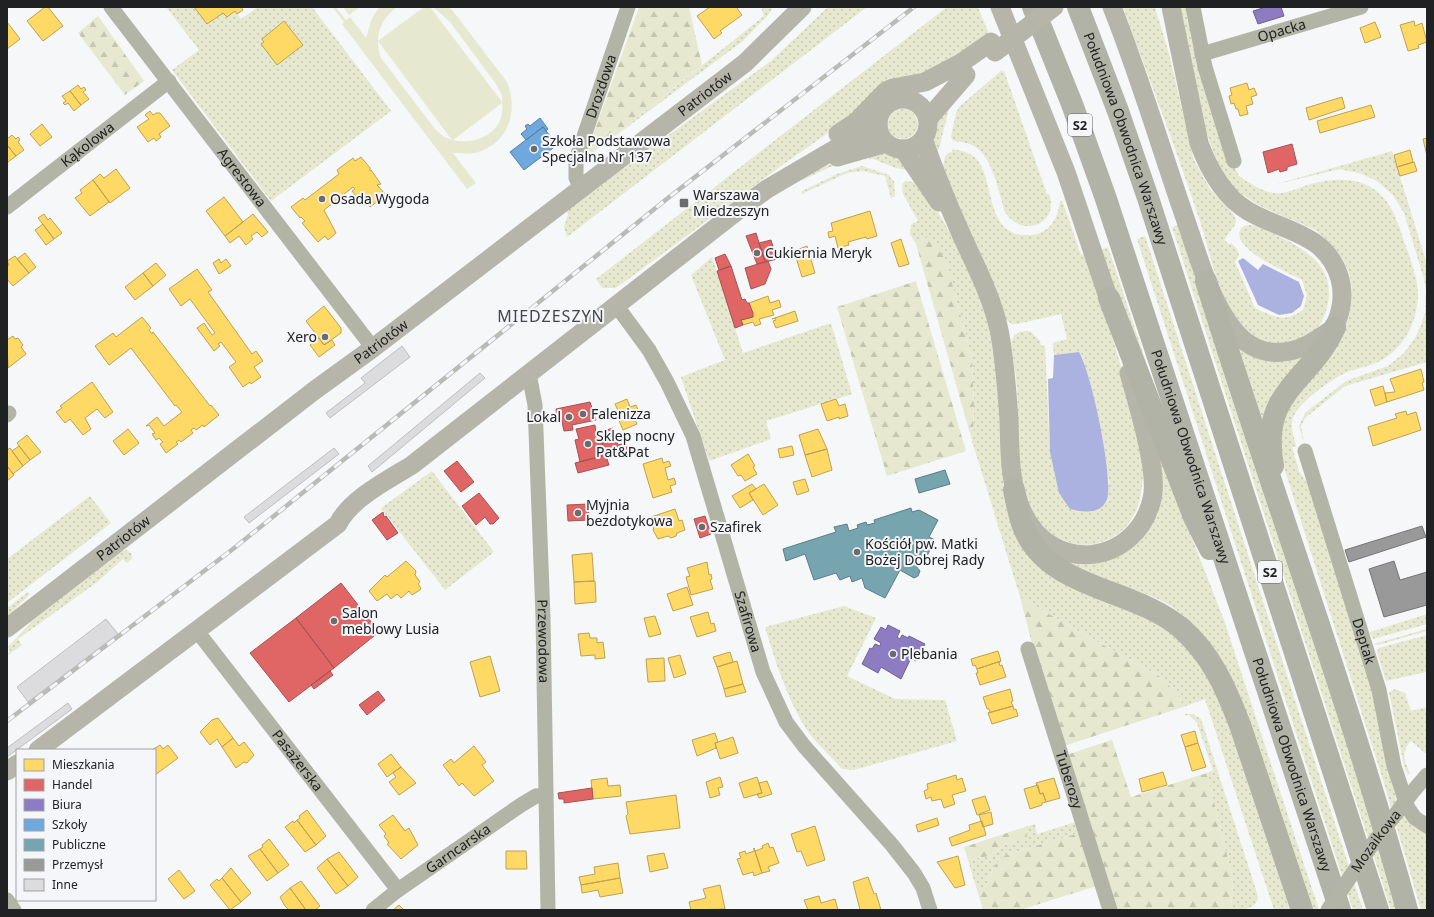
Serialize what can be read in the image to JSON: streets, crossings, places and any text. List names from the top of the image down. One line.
{"streets":{"highway":["S2","Południowa Obwodnica Warszawy"],"main road":["Patriotów"],"street":["Opacka","Drozdowa","Kąkolowa","Agrestowa","Szafirowa","Deptak","Przewodowa","Pasażerska","Tuberozy","Mozaikowa","Garncarska"]},"crossings":[["Drozdowa","Patriotów"],["Patriotów","Agrestowa"],["Kąkolowa","Agrestowa"],["Przewodowa","Garncarska"],["Pasażerska","Garncarska"]],"districts":["MIEDZESZYN"],"places":{"other":["Szkoła Podstawowa Specjalna Nr 137","Osada Wygoda","Cukiernia Meryk","Xero","Falenizza","Lokal","Sklep nocny Pat&Pat","Myjnia bezdotykowa","Szafirek","Kościół pw. Matki Bożej Dobrej Rady","Salon meblowy Lusia","Plebania"],"transit":["Warszawa Miedzeszyn"]},"legend":["Mieszkania","Handel","Biura","Szkoły","Publiczne","Przemysł","Inne"]}
